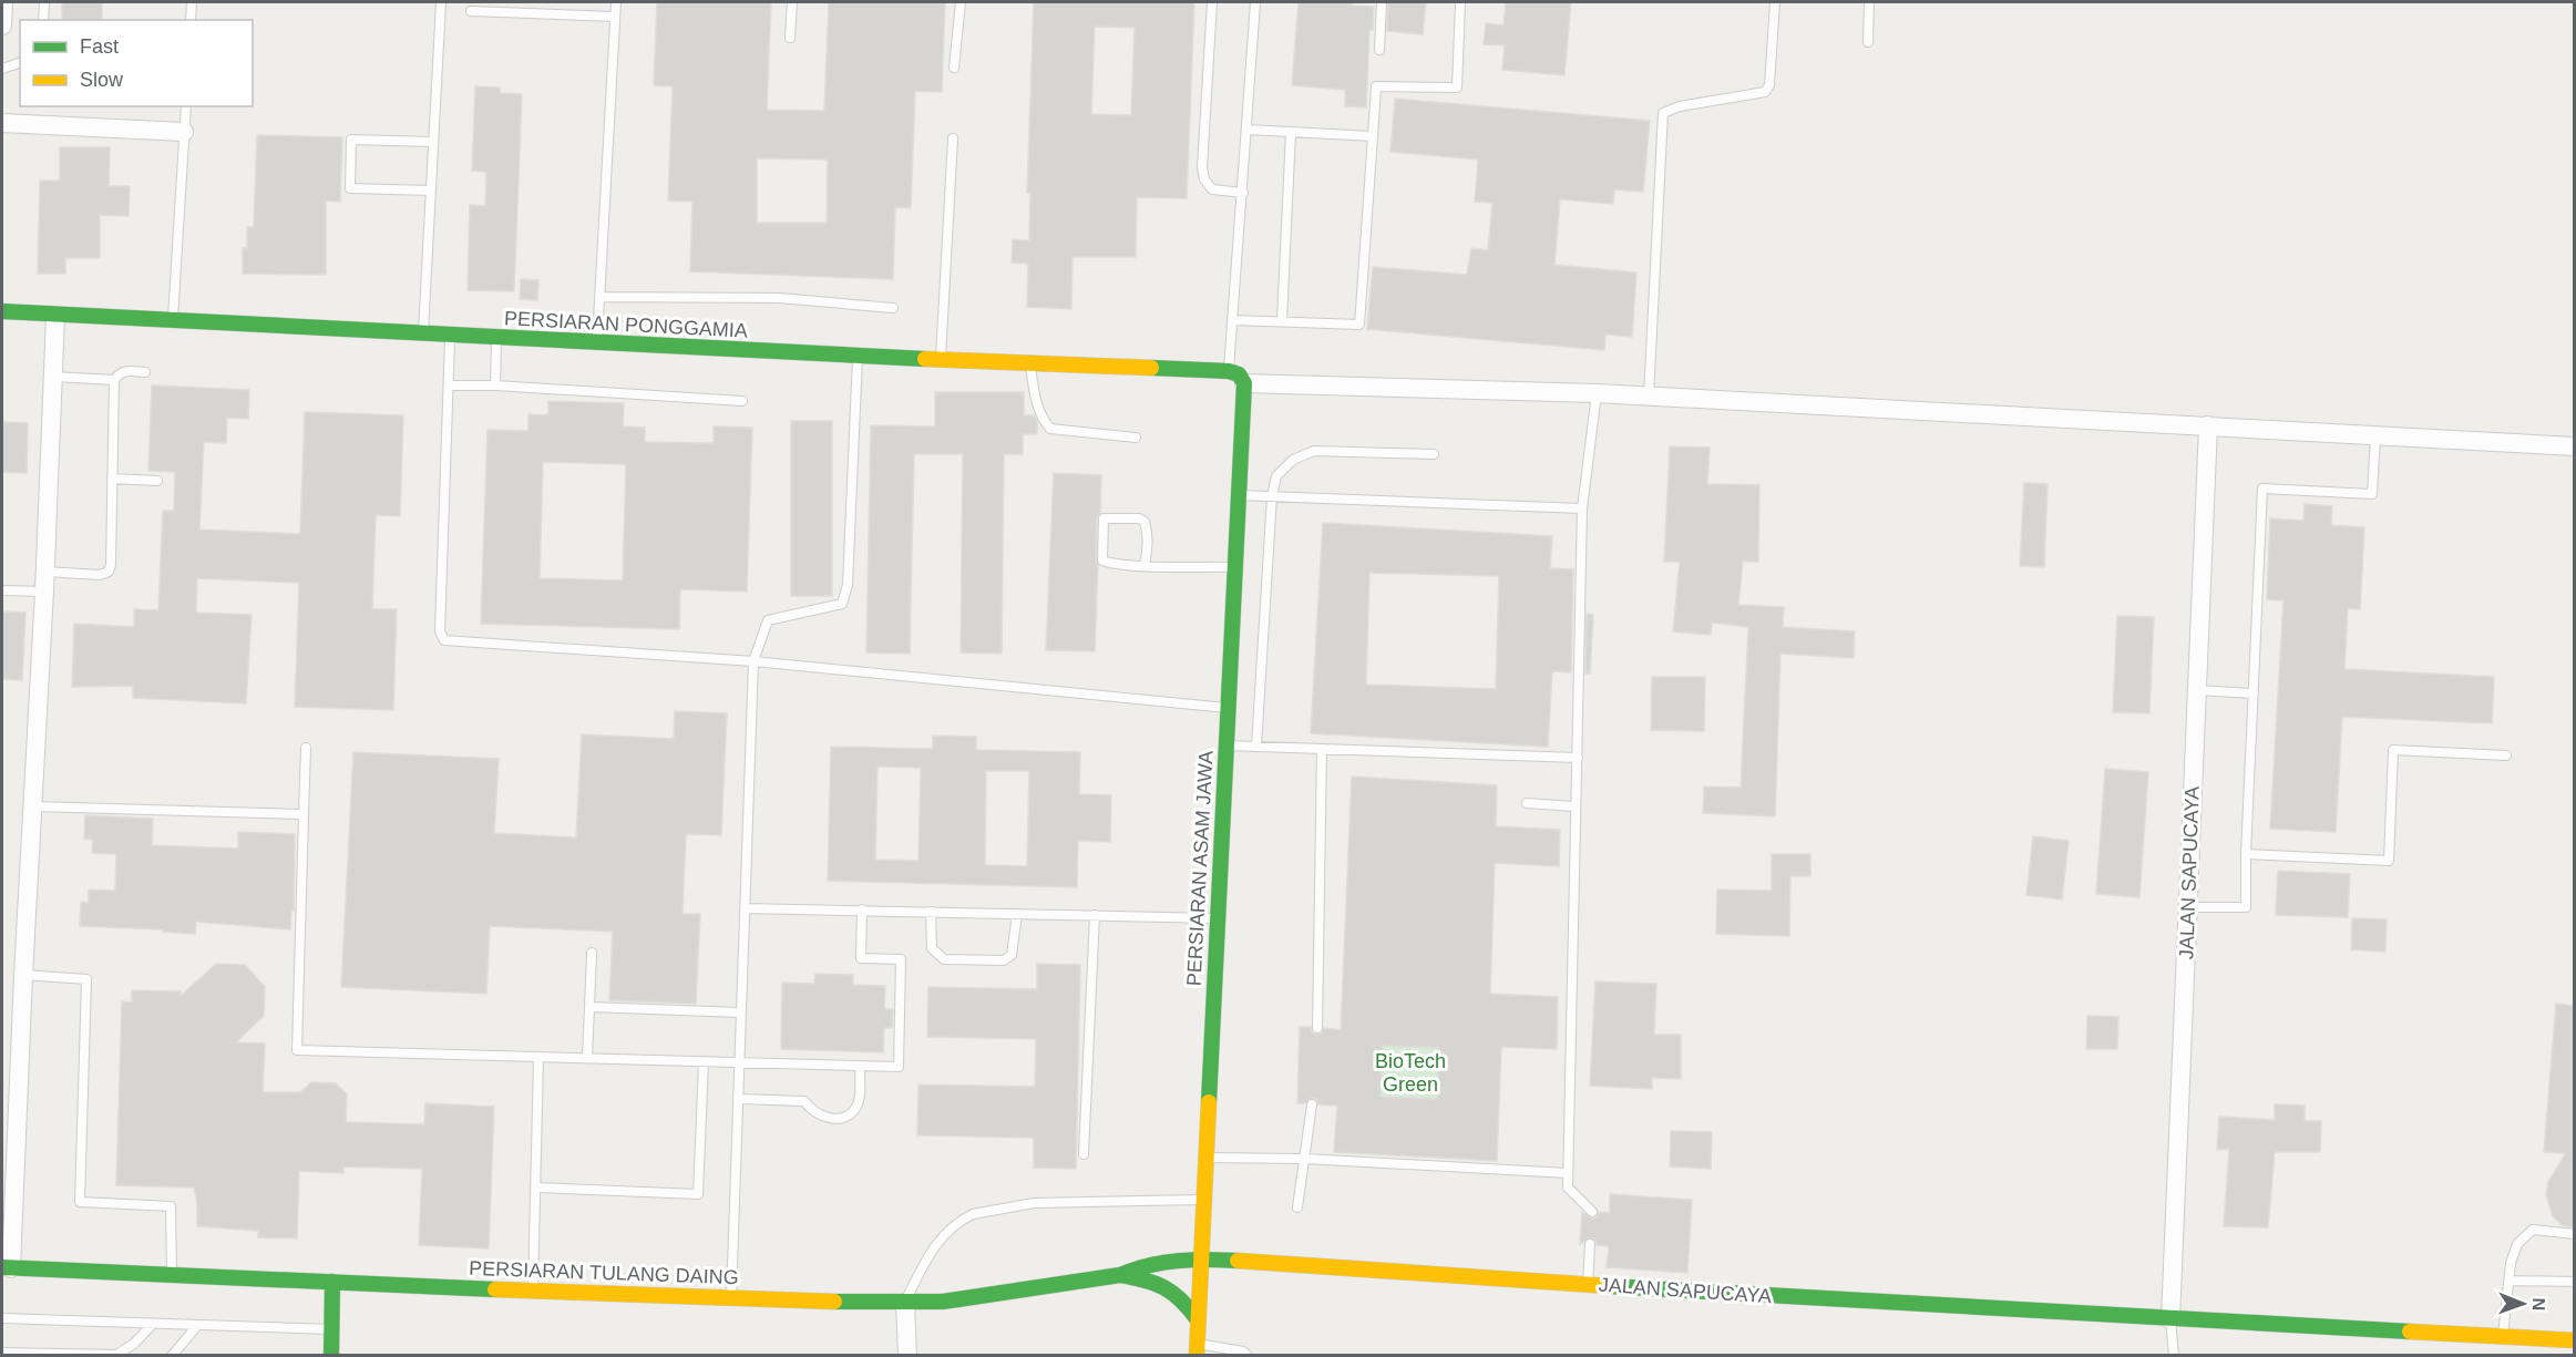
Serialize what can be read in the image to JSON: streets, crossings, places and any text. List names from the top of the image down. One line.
{"streets":{"street":["PERSIARAN PONGGAMIA","PERSIARAN ASAM JAWA","JALAN SAPUCAYA","PERSIARAN TULANG DAING"]},"crossings":[["PERSIARAN ASAM JAWA","JALAN SAPUCAYA"],["PERSIARAN ASAM JAWA","PERSIARAN TULANG DAING"],["JALAN SAPUCAYA","PERSIARAN TULANG DAING"]],"parks":["BioTech Green"],"legend":["Fast","Slow"],"north":"right"}
